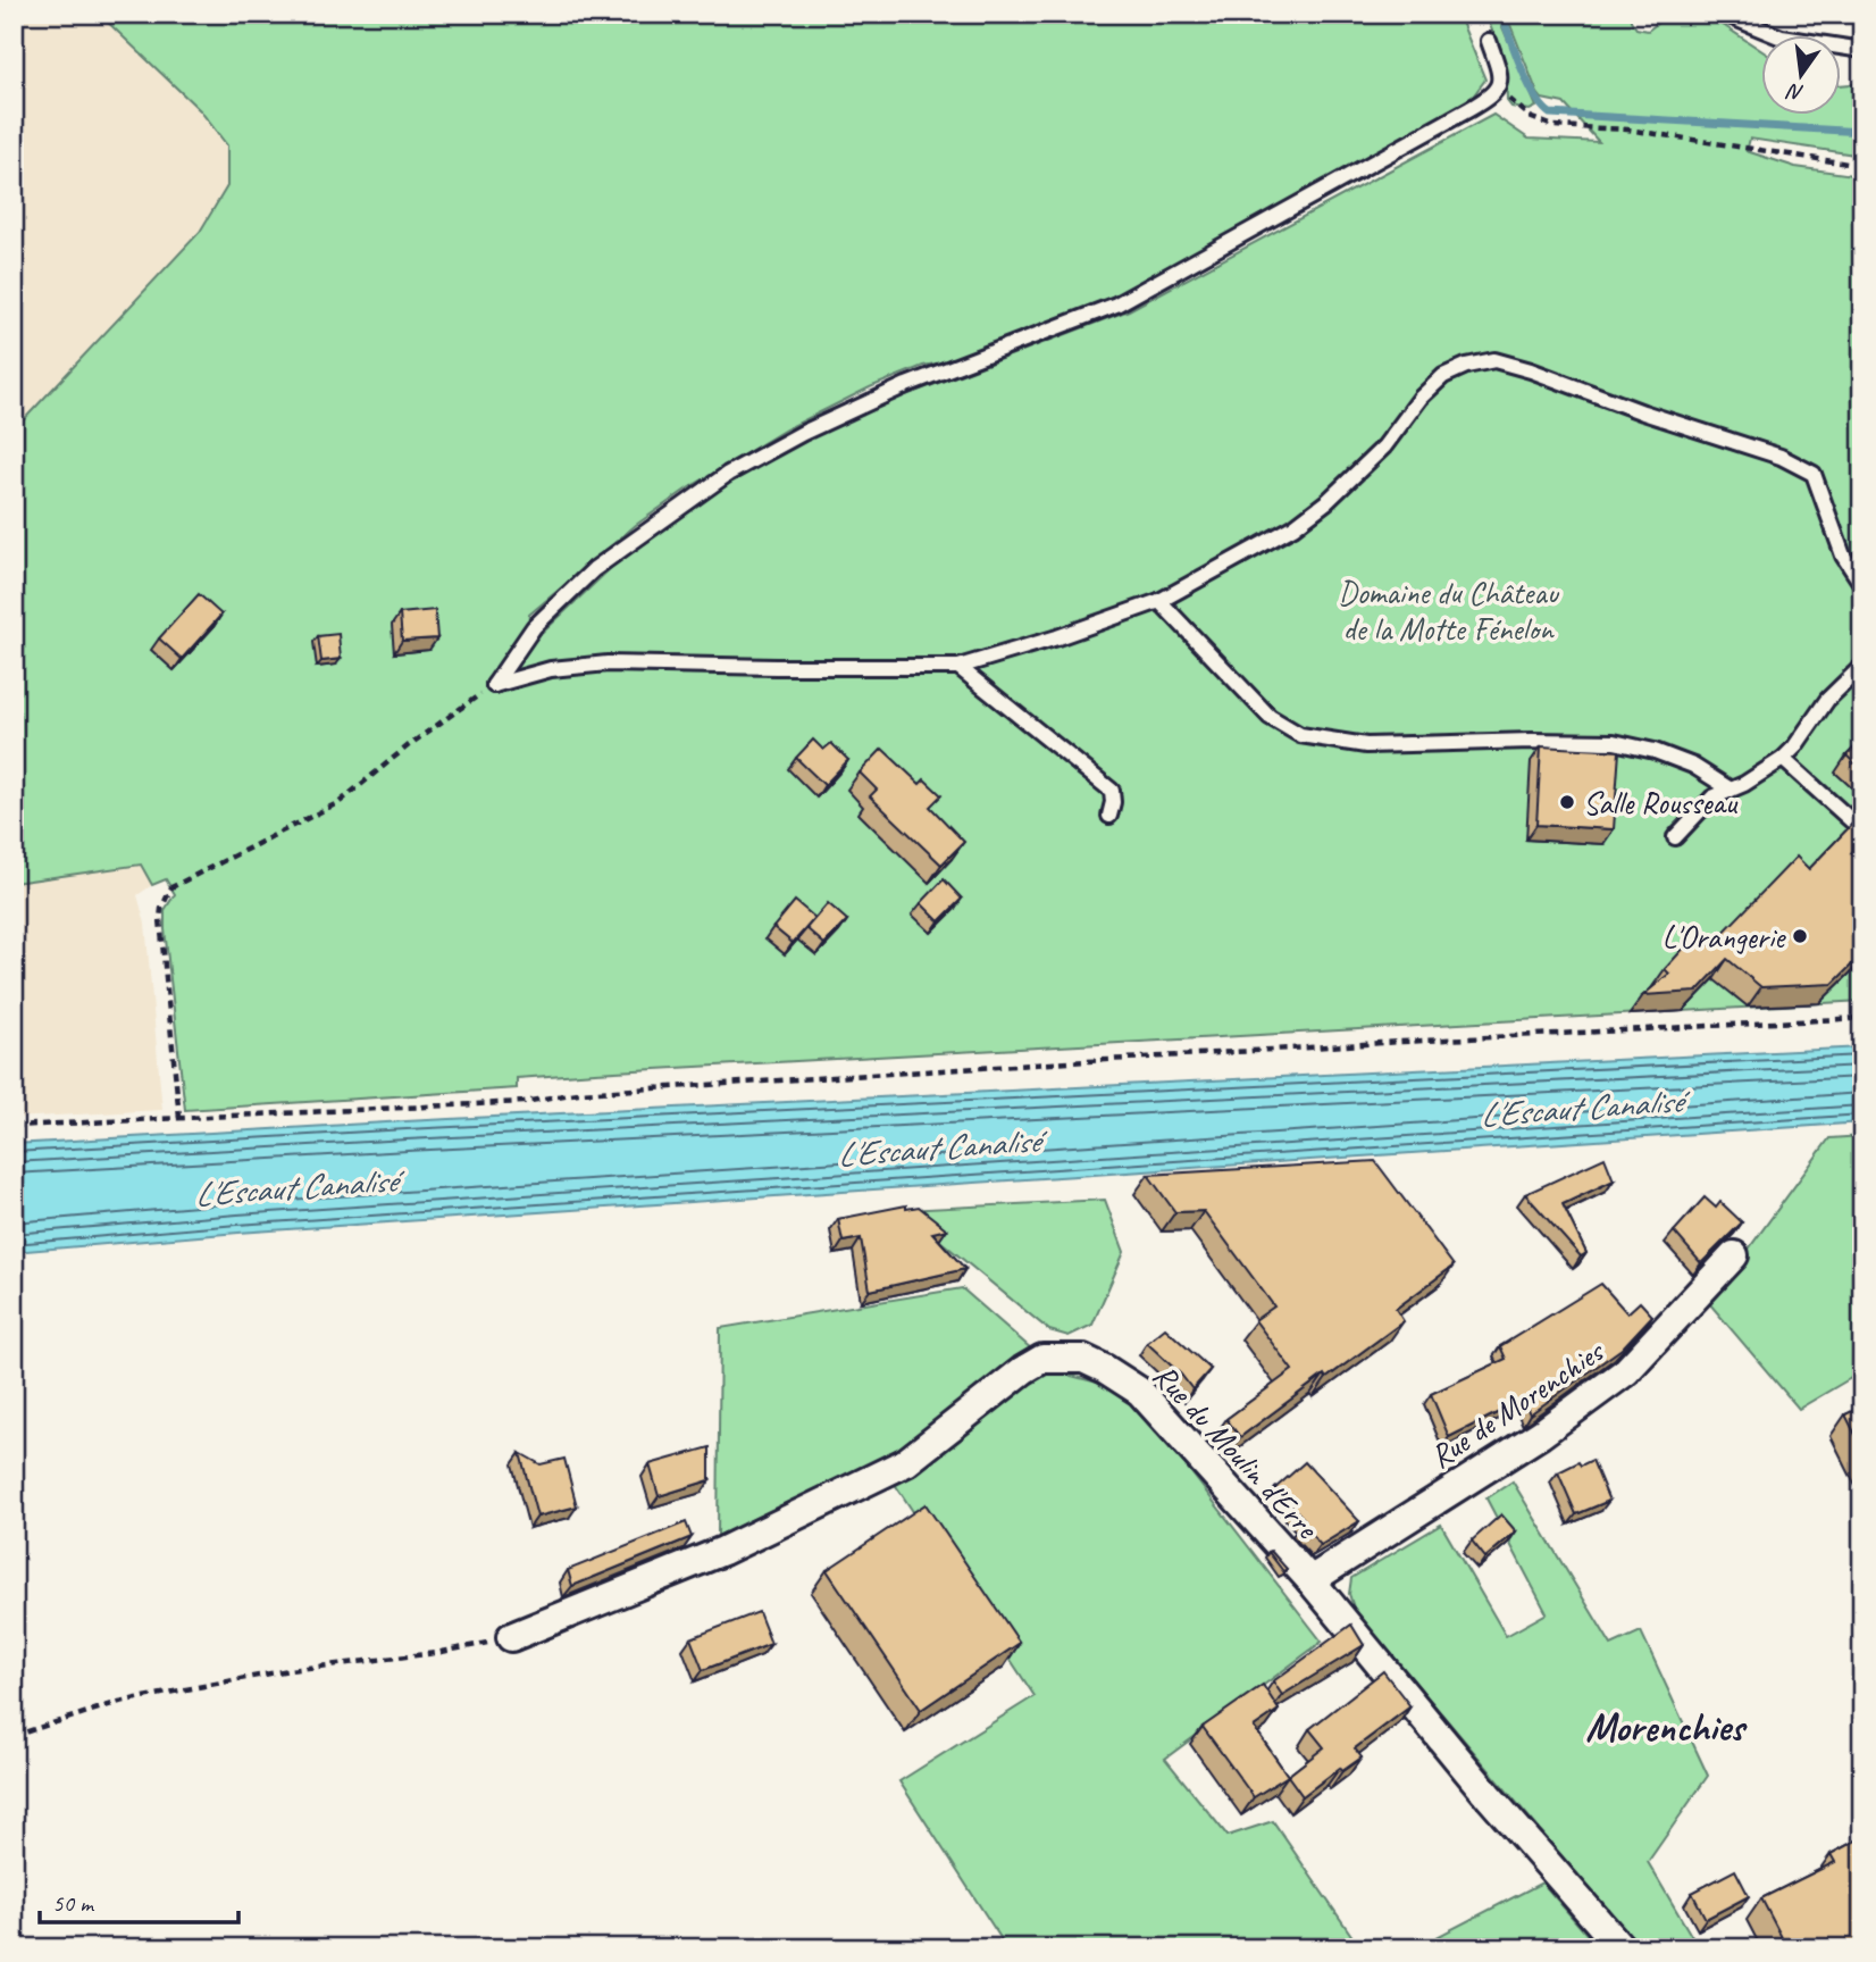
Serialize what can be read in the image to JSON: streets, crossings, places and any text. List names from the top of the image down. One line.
{"streets":{"street":["Rue de Morenchies","Rue du Moulin d'Erre"]},"crossings":[["Rue de Morenchies","Rue du Moulin d'Erre"]],"districts":["Morenchies"],"water":["L'Escaut Canalisé"],"parks":["Domaine du Château de la Motte Fénelon"],"places":["Salle Rousseau","L'Orangerie"],"scale_bar":"50 m","north":"bottom"}
